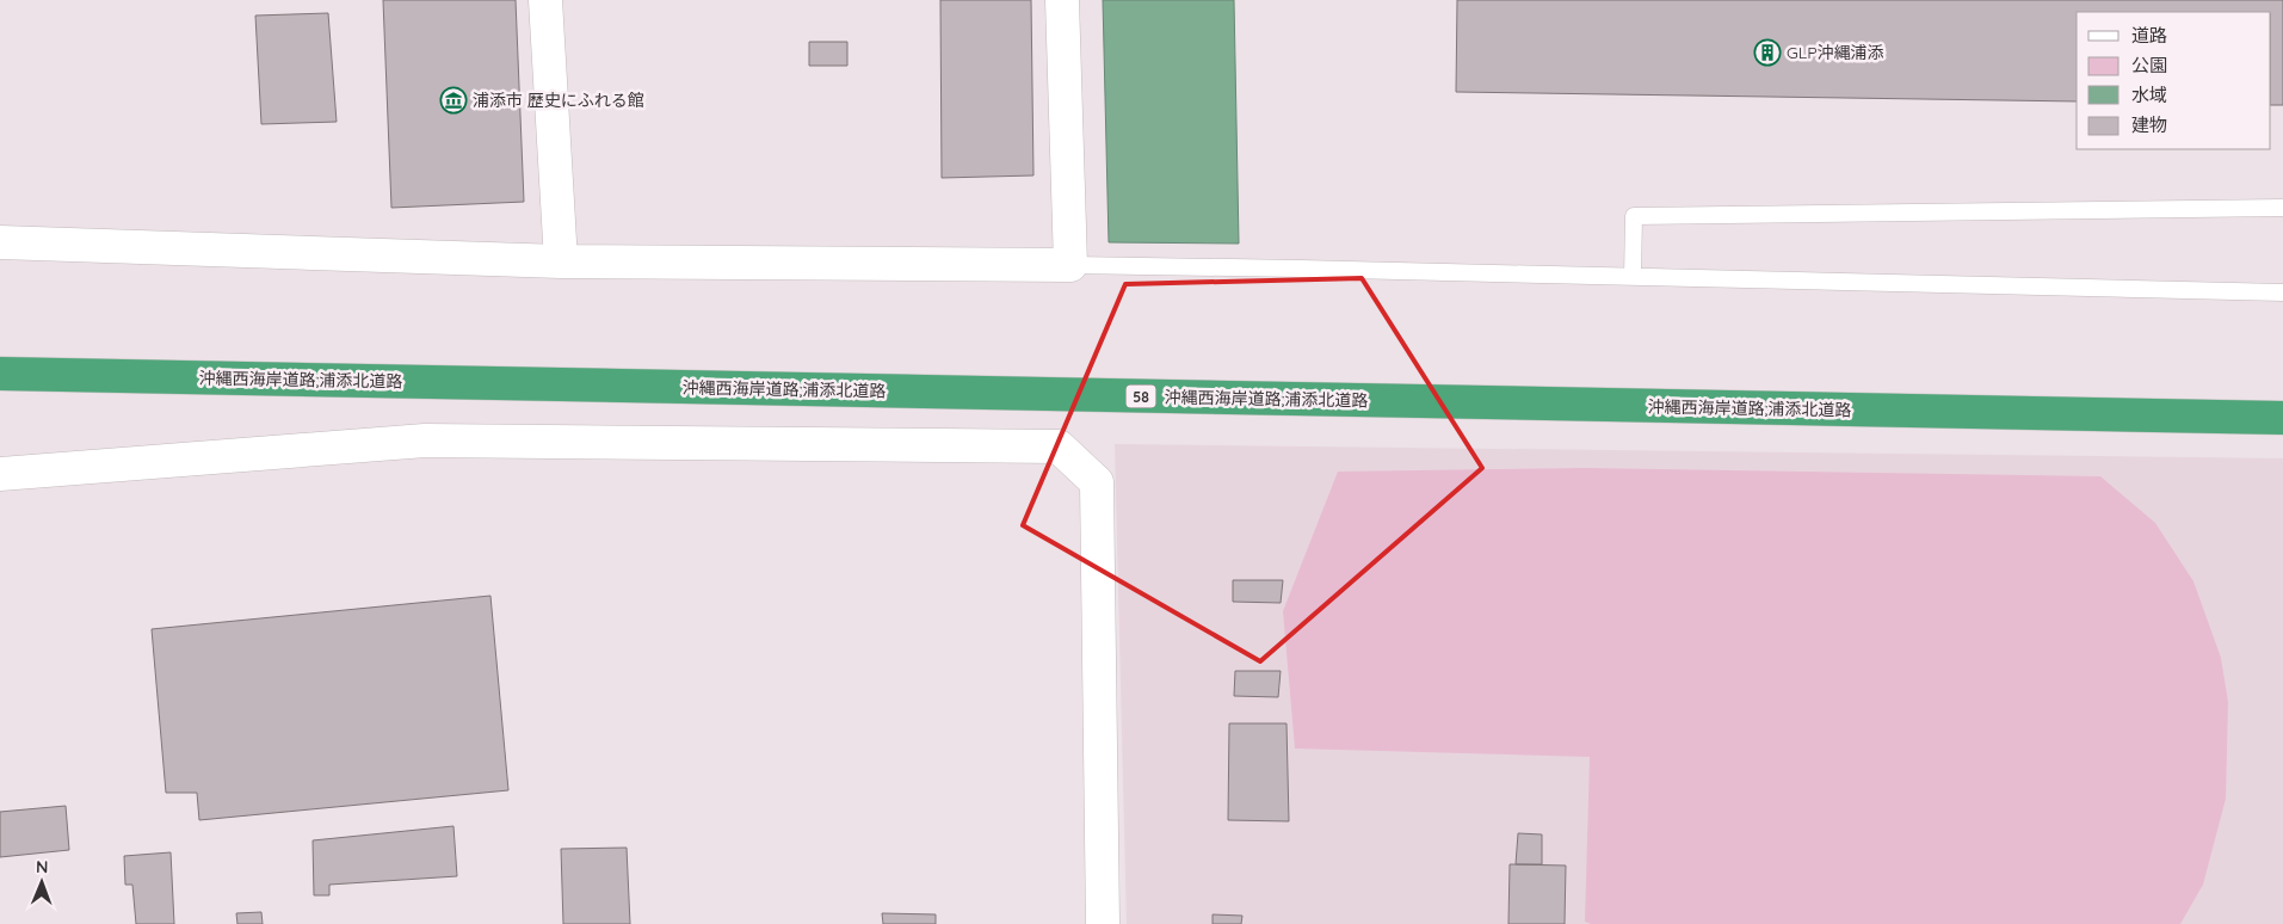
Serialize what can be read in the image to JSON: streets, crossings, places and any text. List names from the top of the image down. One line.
{"streets":{"highway":["沖縄西海岸道路;浦添北道路","58"]},"places":{"building":["GLP沖縄浦添"],"museum":["浦添市 歴史にふれる館"]},"legend":["道路","公園","水域","建物"],"north":"top"}
